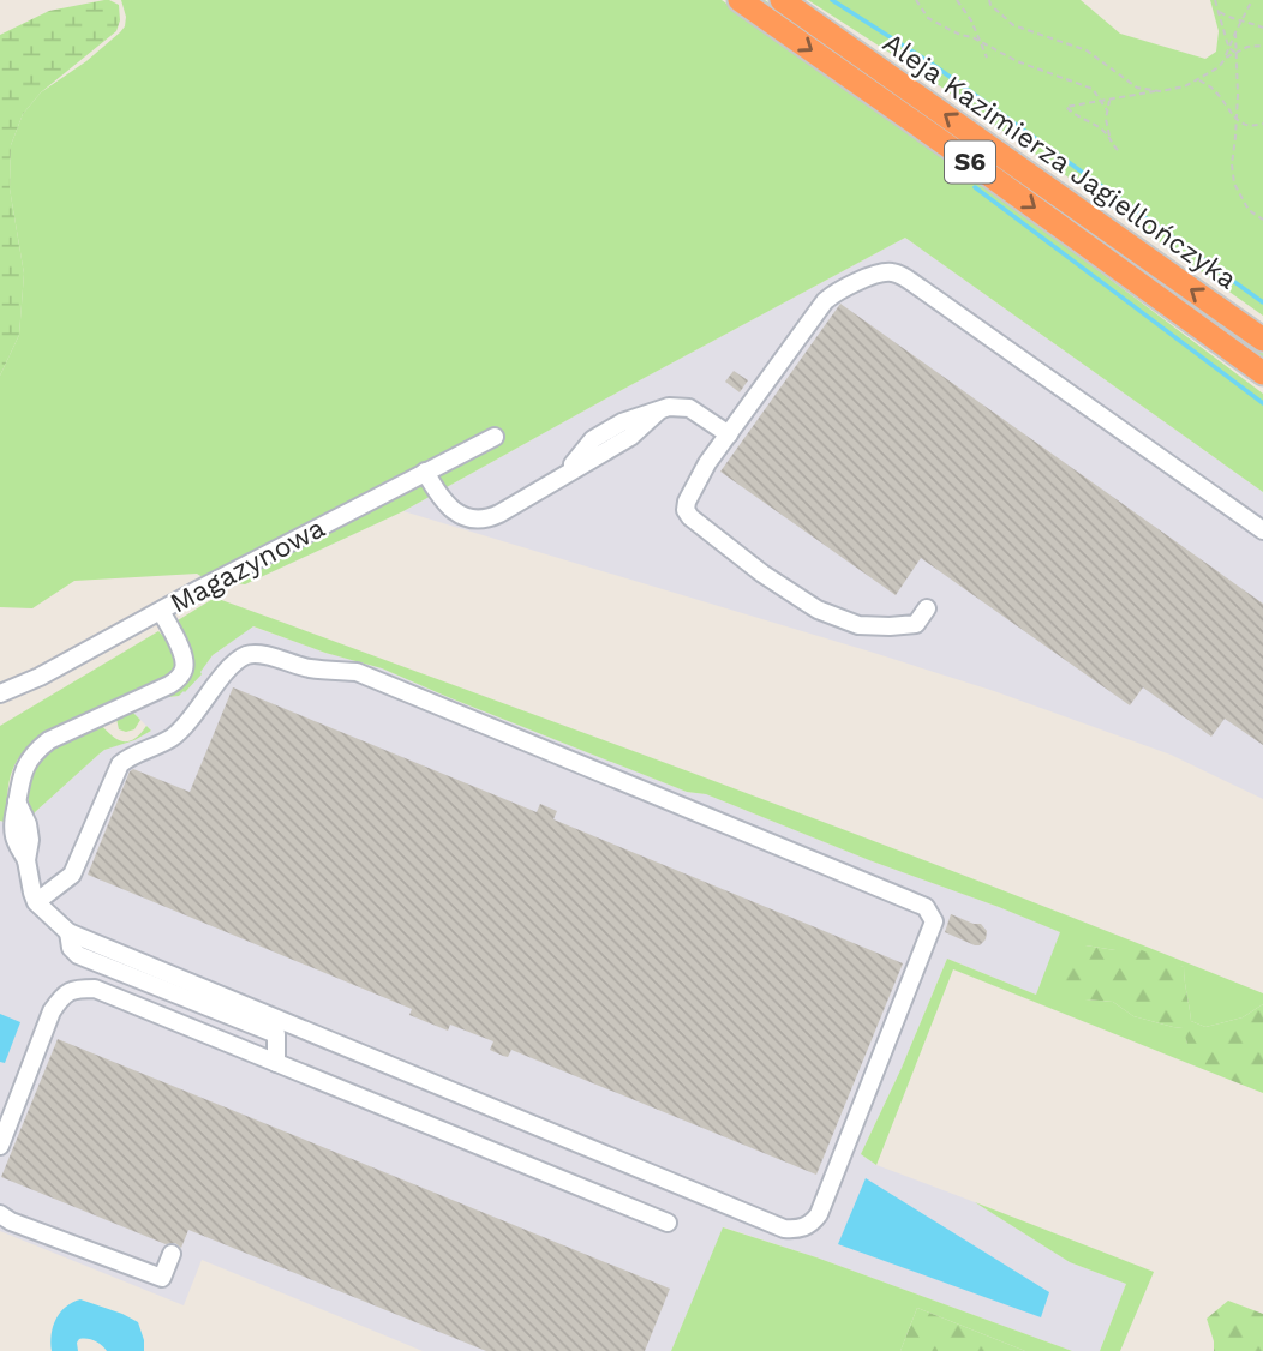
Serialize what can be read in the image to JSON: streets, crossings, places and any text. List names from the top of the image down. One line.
{"streets":{"highway":["Aleja Kazimierza Jagiellończyka","S6"],"street":["Magazynowa"]}}
